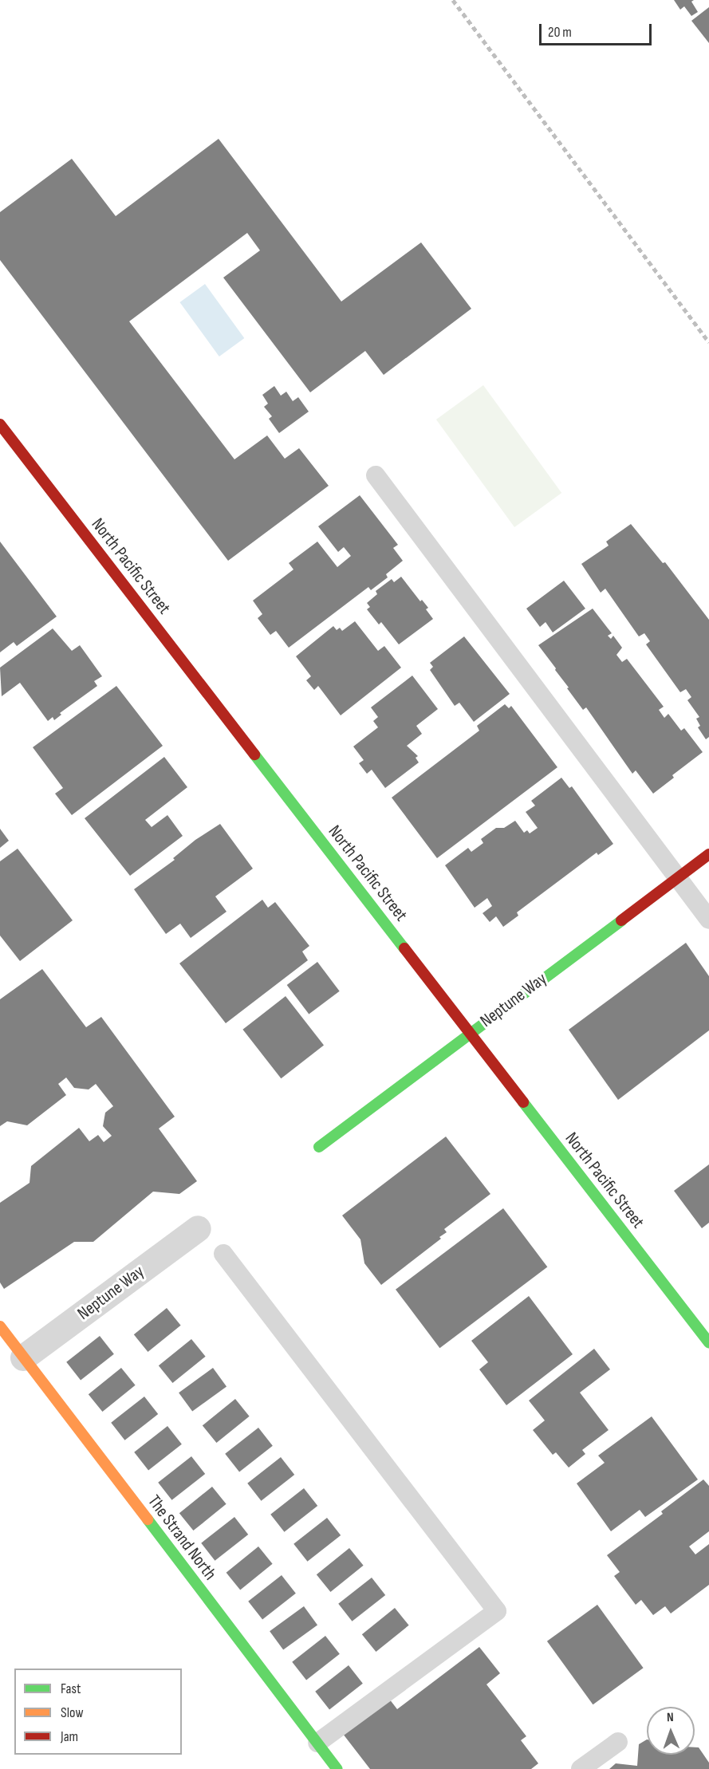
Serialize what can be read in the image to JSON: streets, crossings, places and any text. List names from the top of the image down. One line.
{"streets":{"main road":["North Pacific Street","Neptune Way","The Strand North"]},"crossings":[["North Pacific Street","Neptune Way"],["Neptune Way","The Strand North"]],"legend":["Fast","Slow","Jam"],"scale_bar":"20 m","north":"top"}
